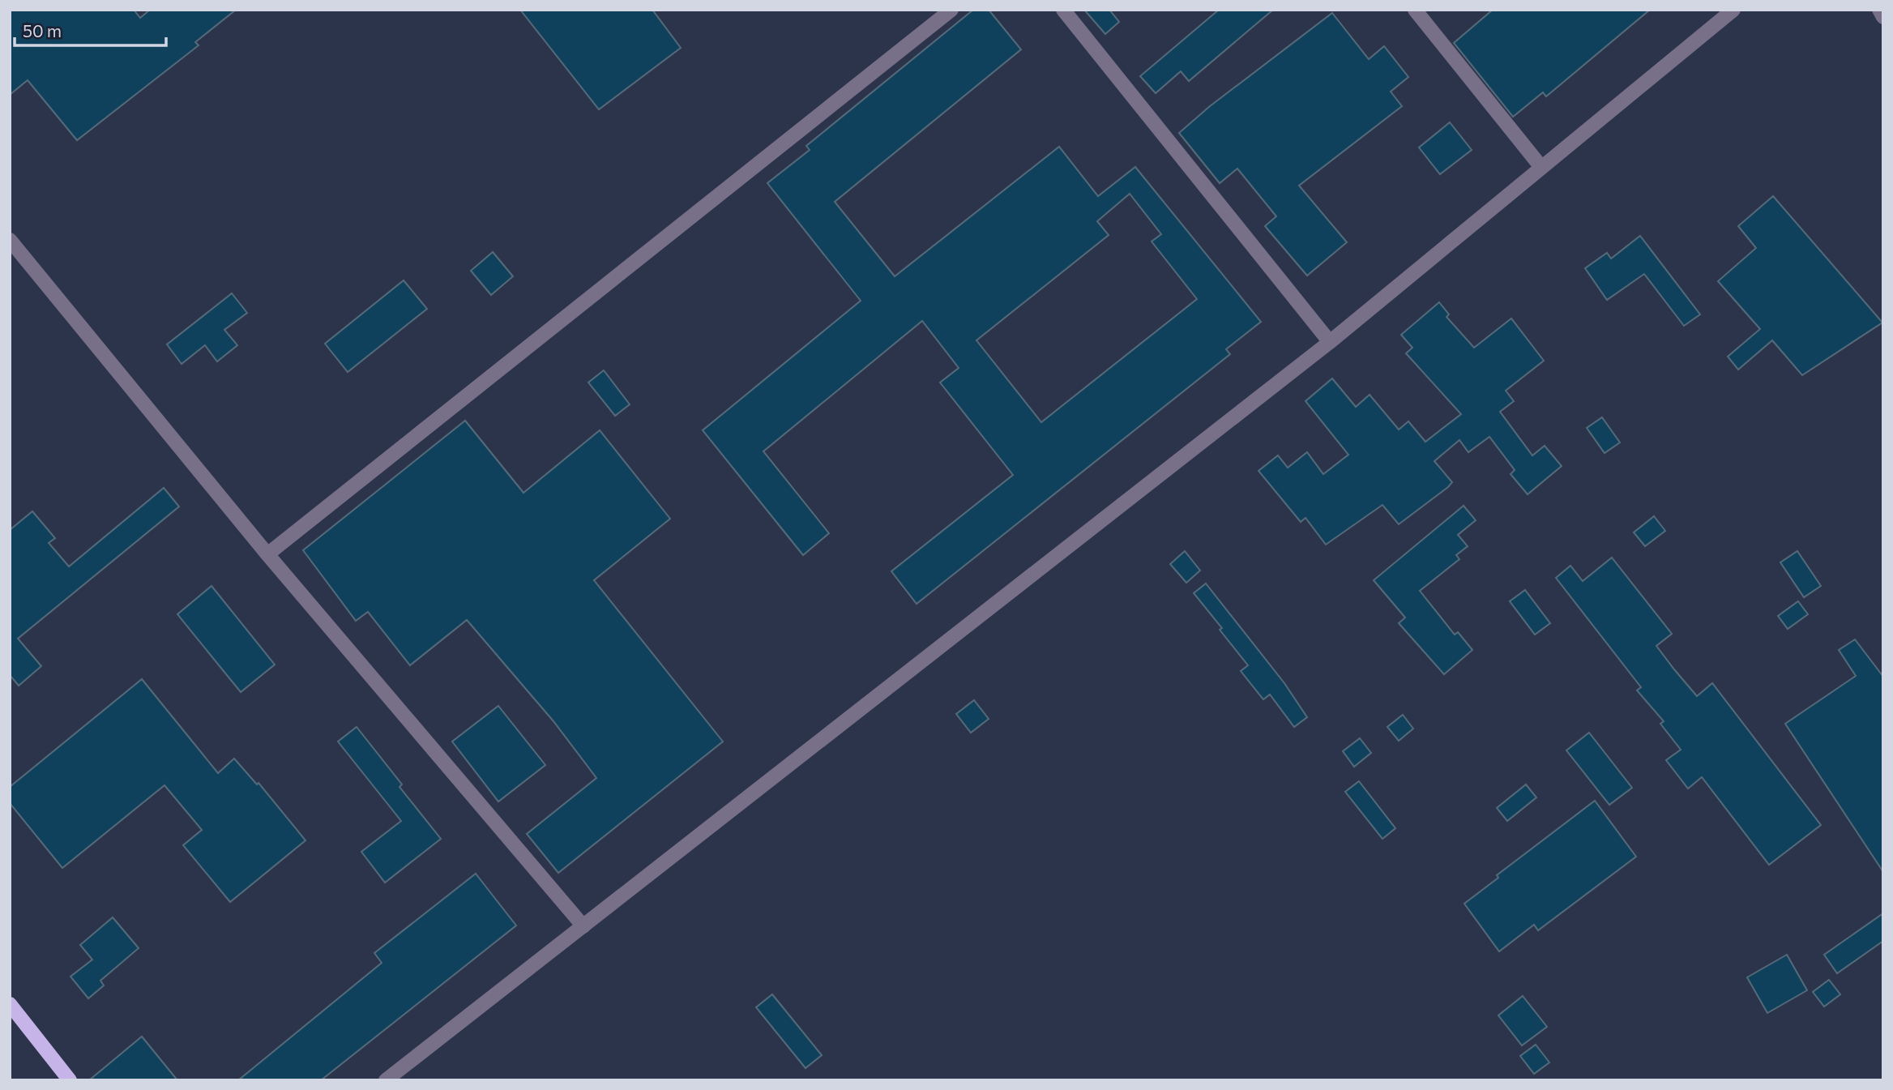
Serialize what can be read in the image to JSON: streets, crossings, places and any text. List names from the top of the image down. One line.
{"scale_bar":"50 m"}
